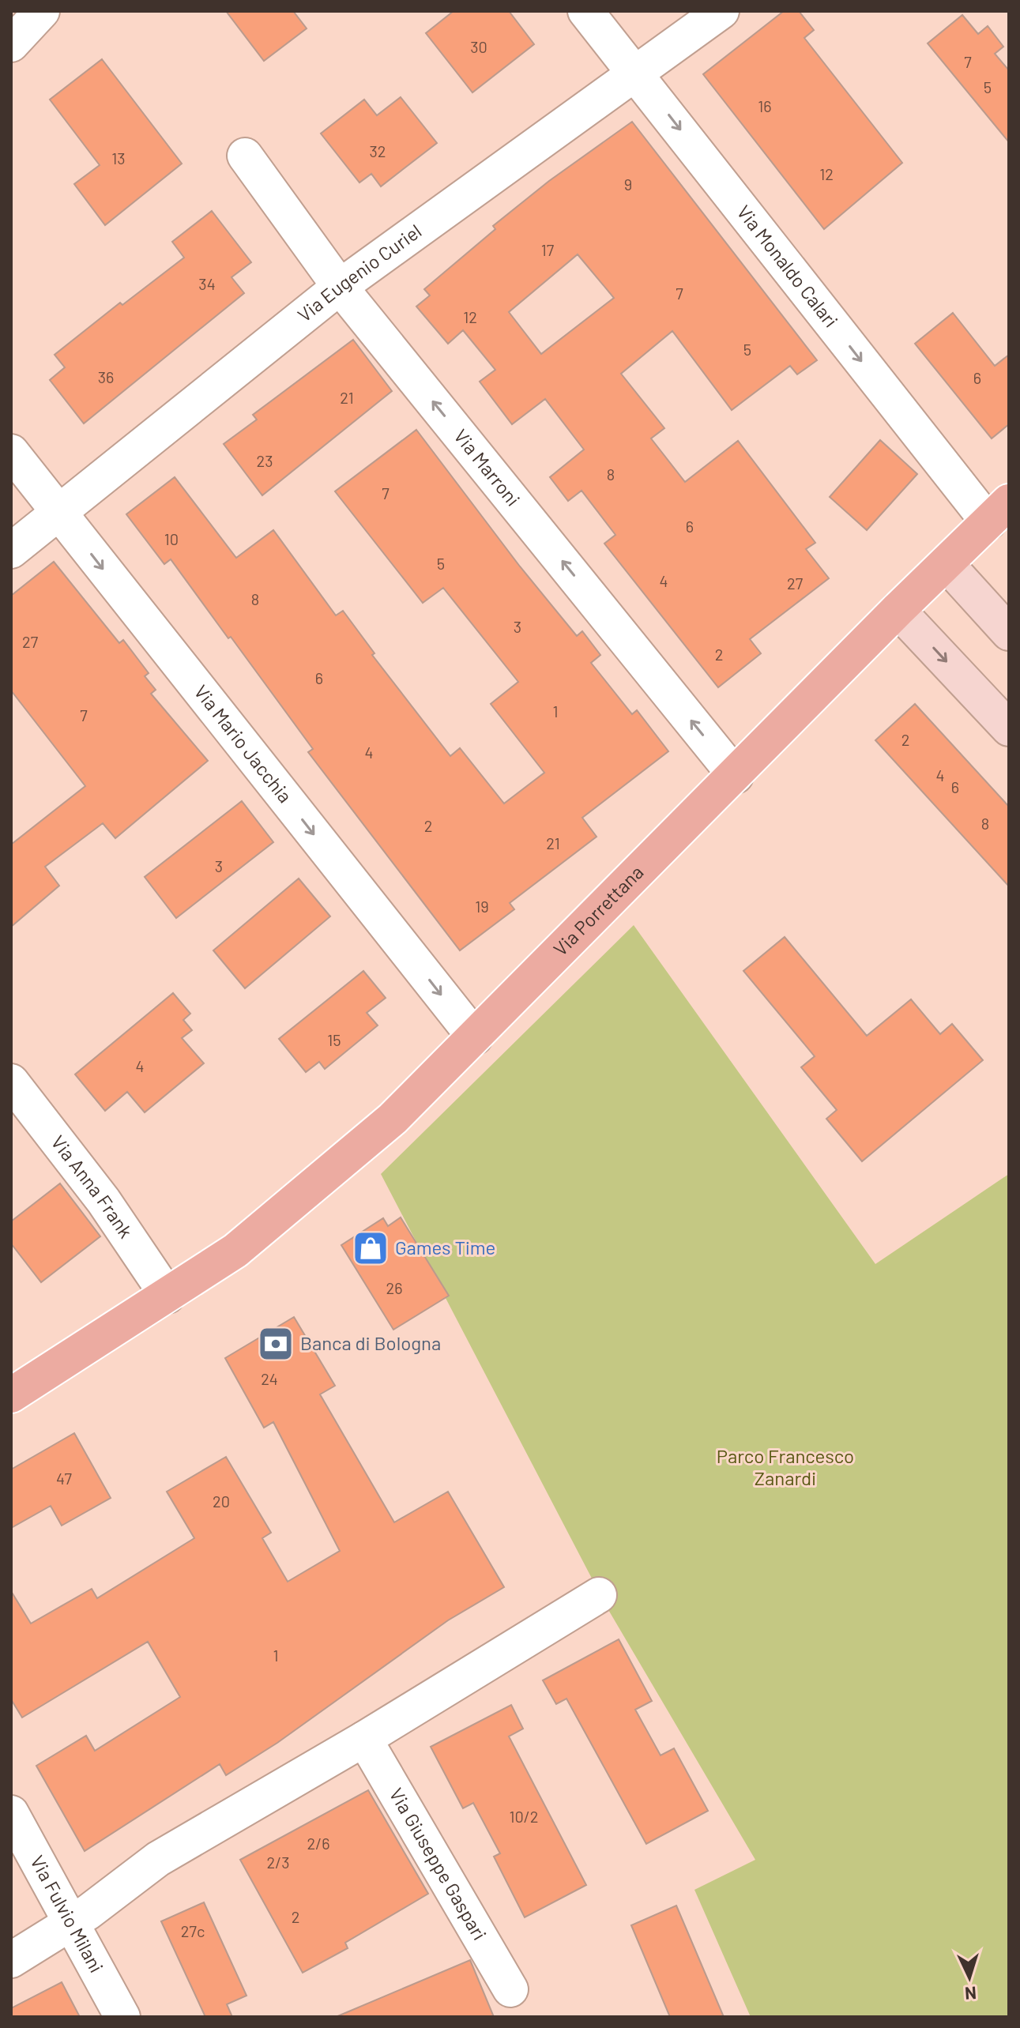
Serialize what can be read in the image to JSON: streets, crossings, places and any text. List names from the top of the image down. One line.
{"streets":{"main road":["Via Porrettana"],"street":["Via Monaldo Calari","Via Eugenio Curiel","Via Marroni","Via Mario Jacchia","Via Anna Frank","Via Giuseppe Gaspari","Via Fulvio Milani"]},"crossings":[["Via Monaldo Calari","Via Eugenio Curiel"],["Via Monaldo Calari","Via Porrettana"],["Via Eugenio Curiel","Via Marroni"],["Via Eugenio Curiel","Via Mario Jacchia"],["Via Marroni","Via Porrettana"],["Via Mario Jacchia","Via Porrettana"],["Via Porrettana","Via Anna Frank"]],"one_way":["Via Monaldo Calari","Via Marroni","Via Mario Jacchia"],"parks":["Parco Francesco Zanardi"],"places":{"shop":["Games Time"],"bank":["Banca di Bologna"]},"house_numbers":["30","7","5","16","32","13","12","9","17","34","7","12","5","36","6","21","23","8","7","6","10","5","4","27","8","3","27","2","6","1","7","2","4","4","6","8","2","21","3","19","15","4","26","24","47","20","1","10/2","2/6","2/3","2","27c"],"north":"bottom"}
